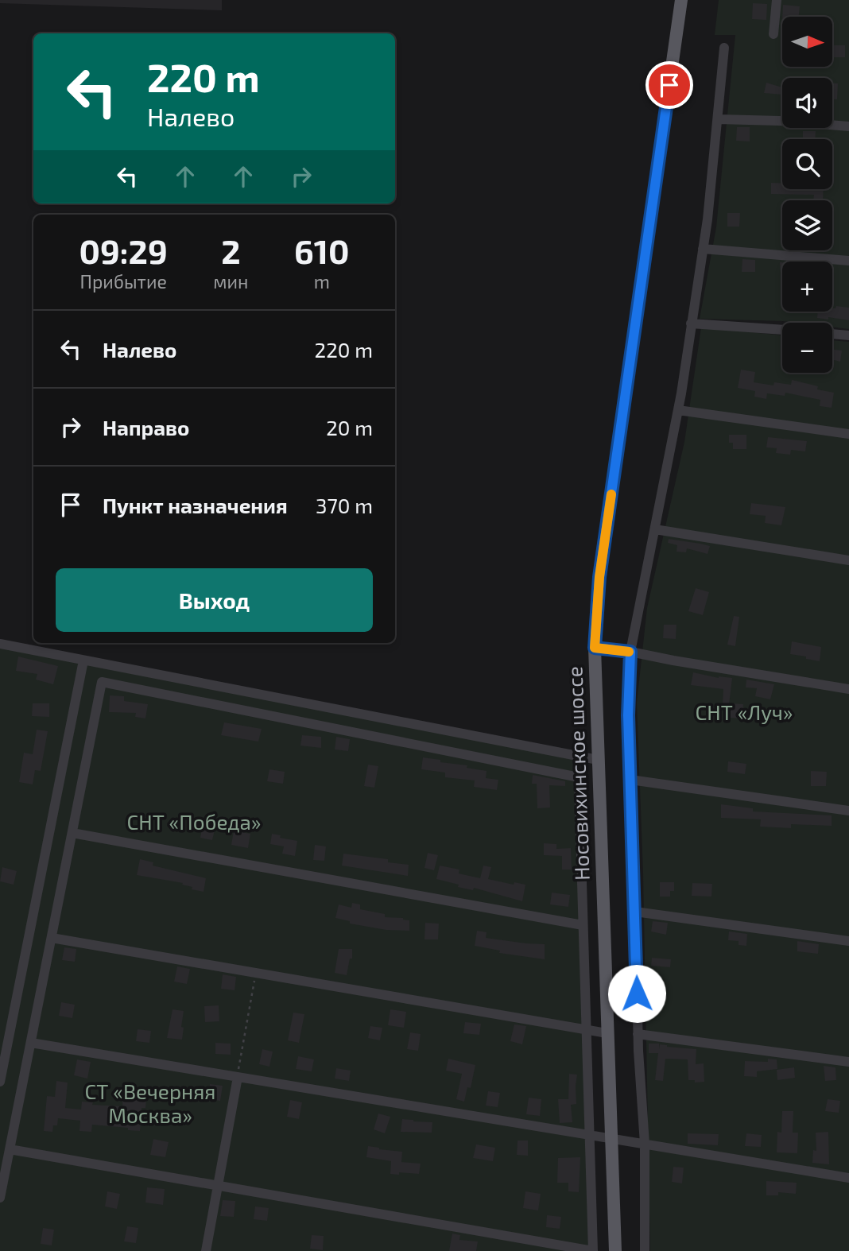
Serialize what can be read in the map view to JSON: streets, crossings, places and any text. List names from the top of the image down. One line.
{"streets":{"main road":["Носовихинское шоссе"]},"parks":["СНТ «Луч»","СНТ «Победа»","СТ «Вечерняя Москва»"],"north":"right","page":{"map_buttons":["+","−"],"turn":["220 m","Налево"],"eta":["09:29","Прибытие","2","мин","610","m"],"list":[{"name":"Налево","value":"220 m"},{"name":"Направо","value":"20 m"},{"name":"Пункт назначения","value":"370 m"}],"buttons":"Выход"}}
